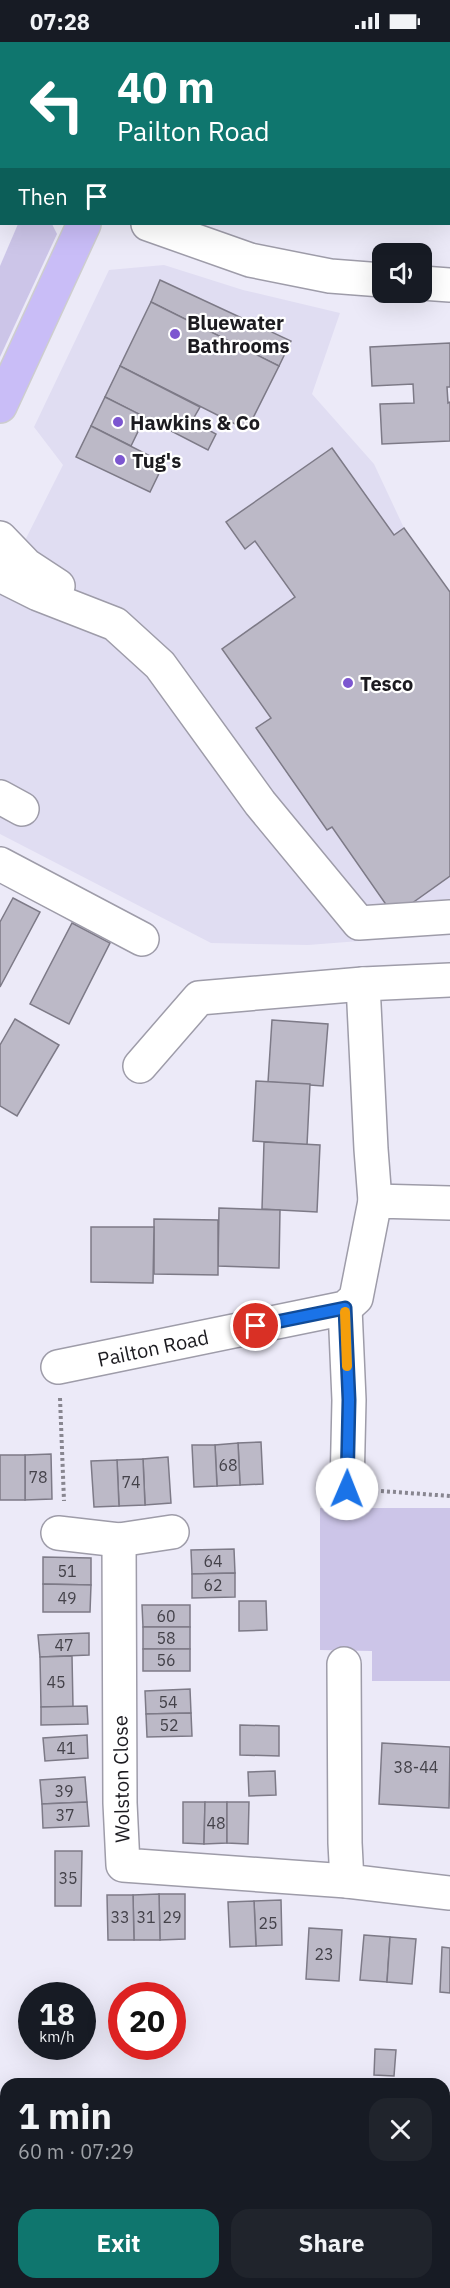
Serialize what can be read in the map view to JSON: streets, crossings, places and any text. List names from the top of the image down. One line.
{"streets":{"street":["Pailton Road","Wolston Close"]},"places":["Bluewater Bathrooms","Hawkins & Co","Tug's","Tesco"],"house_numbers":["68","78","74","64","51","62","49","60","58","47","56","45","54","52","41","38-44","39","37","48","35","33","31","29","25","23"],"page":{"status":"07:28","turn":["40 m","Pailton Road"],"then":"Then","speed":"18 km/h","limit":"20","heading":["1 min","60 m · 07:29"],"buttons":["Exit","Share"]}}
